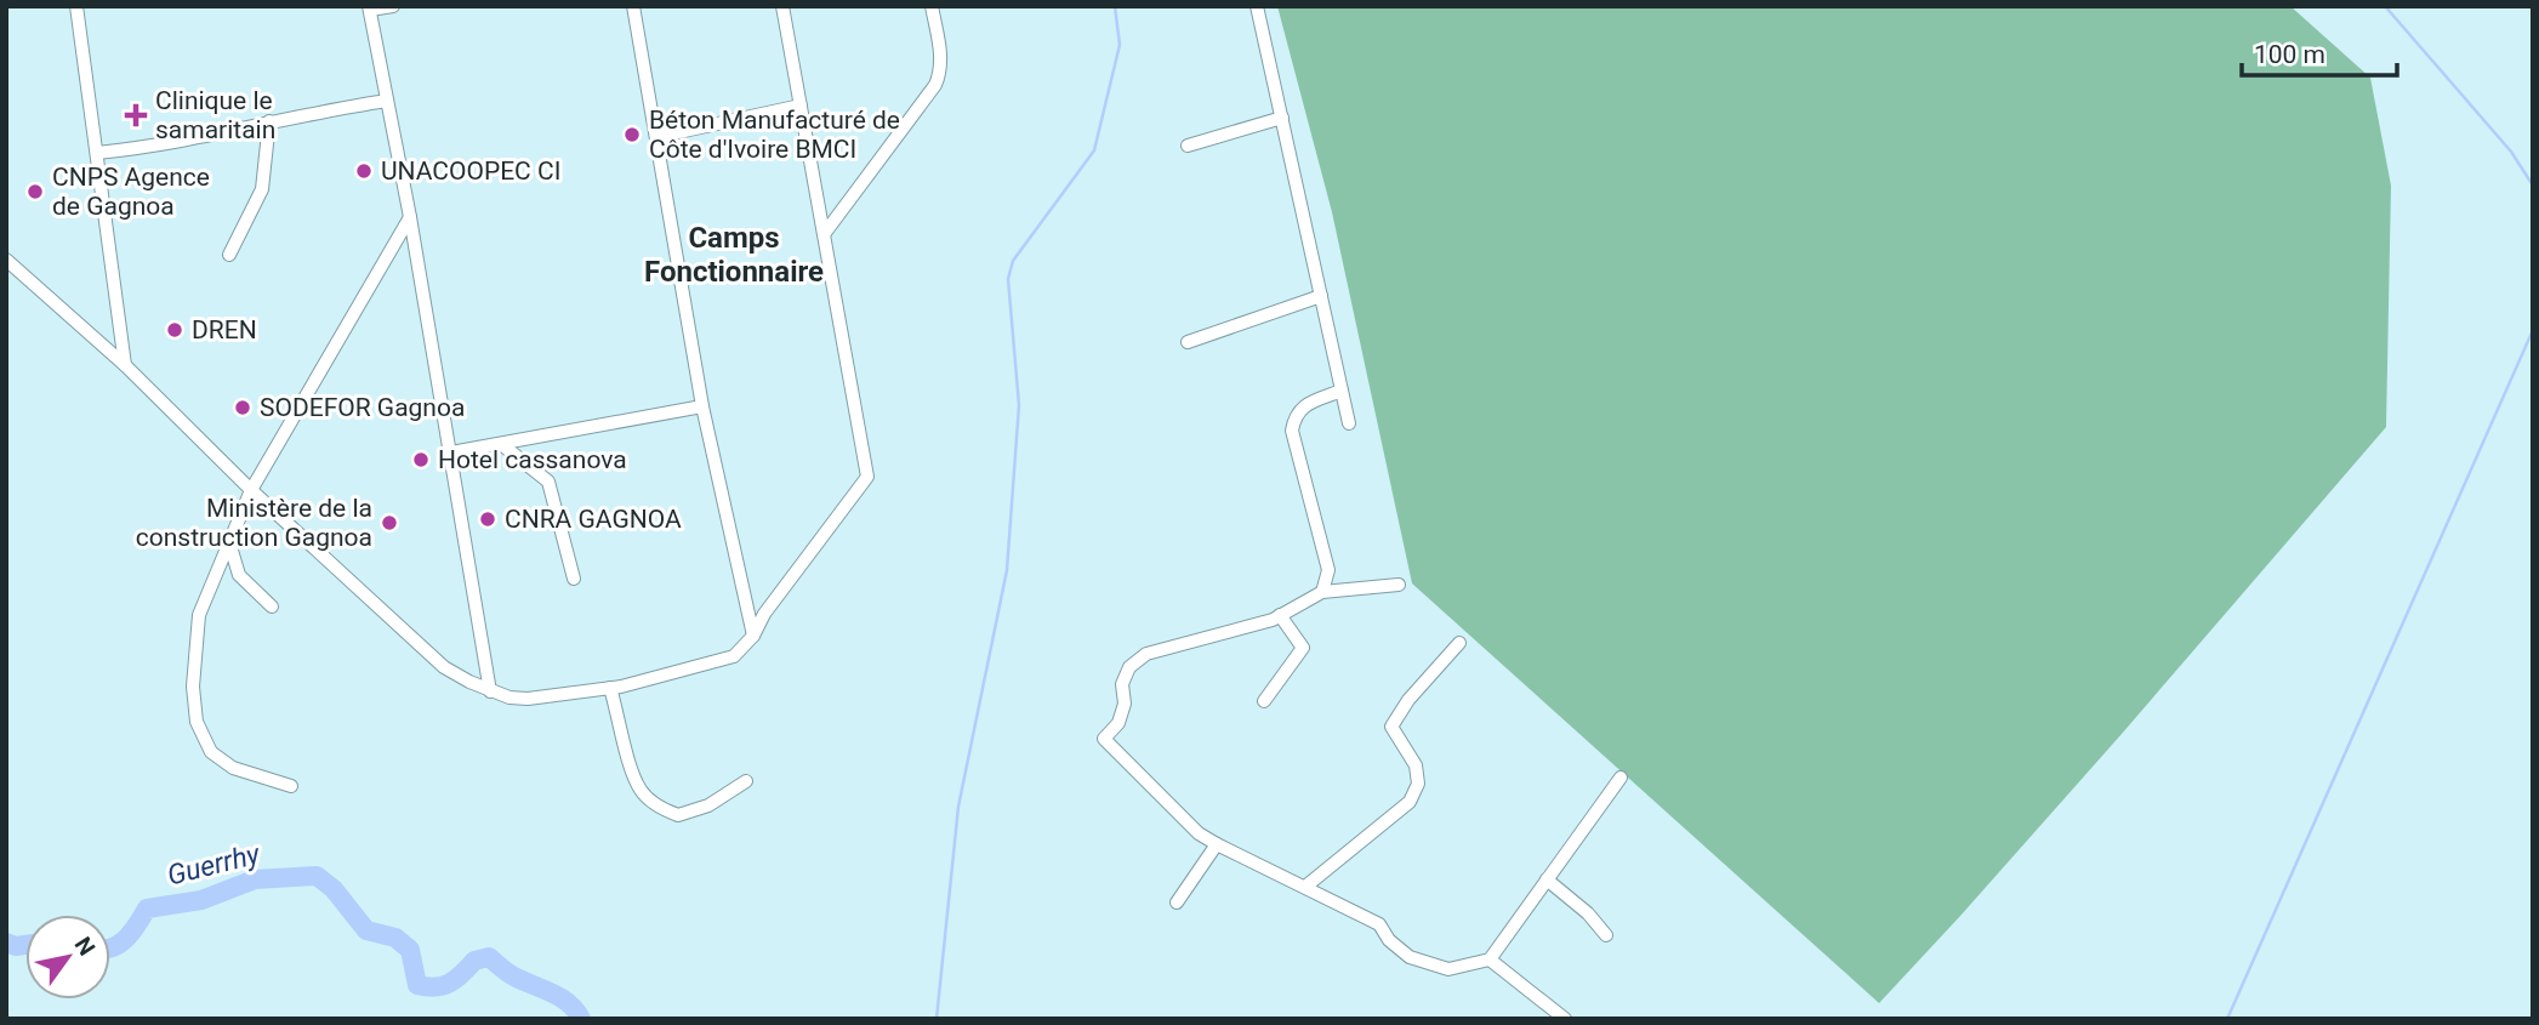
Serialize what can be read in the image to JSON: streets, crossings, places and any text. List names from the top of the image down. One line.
{"districts":["Camps Fonctionnaire"],"water":["Guerrhy"],"places":{"health":["Clinique le samaritain"],"other":["Béton Manufacturé de Côte d'Ivoire BMCI","UNACOOPEC CI","CNPS Agence de Gagnoa","DREN","SODEFOR Gagnoa","Hotel cassanova","CNRA GAGNOA","Ministère de la construction Gagnoa"]},"scale_bar":"100 m","north":"top right"}
